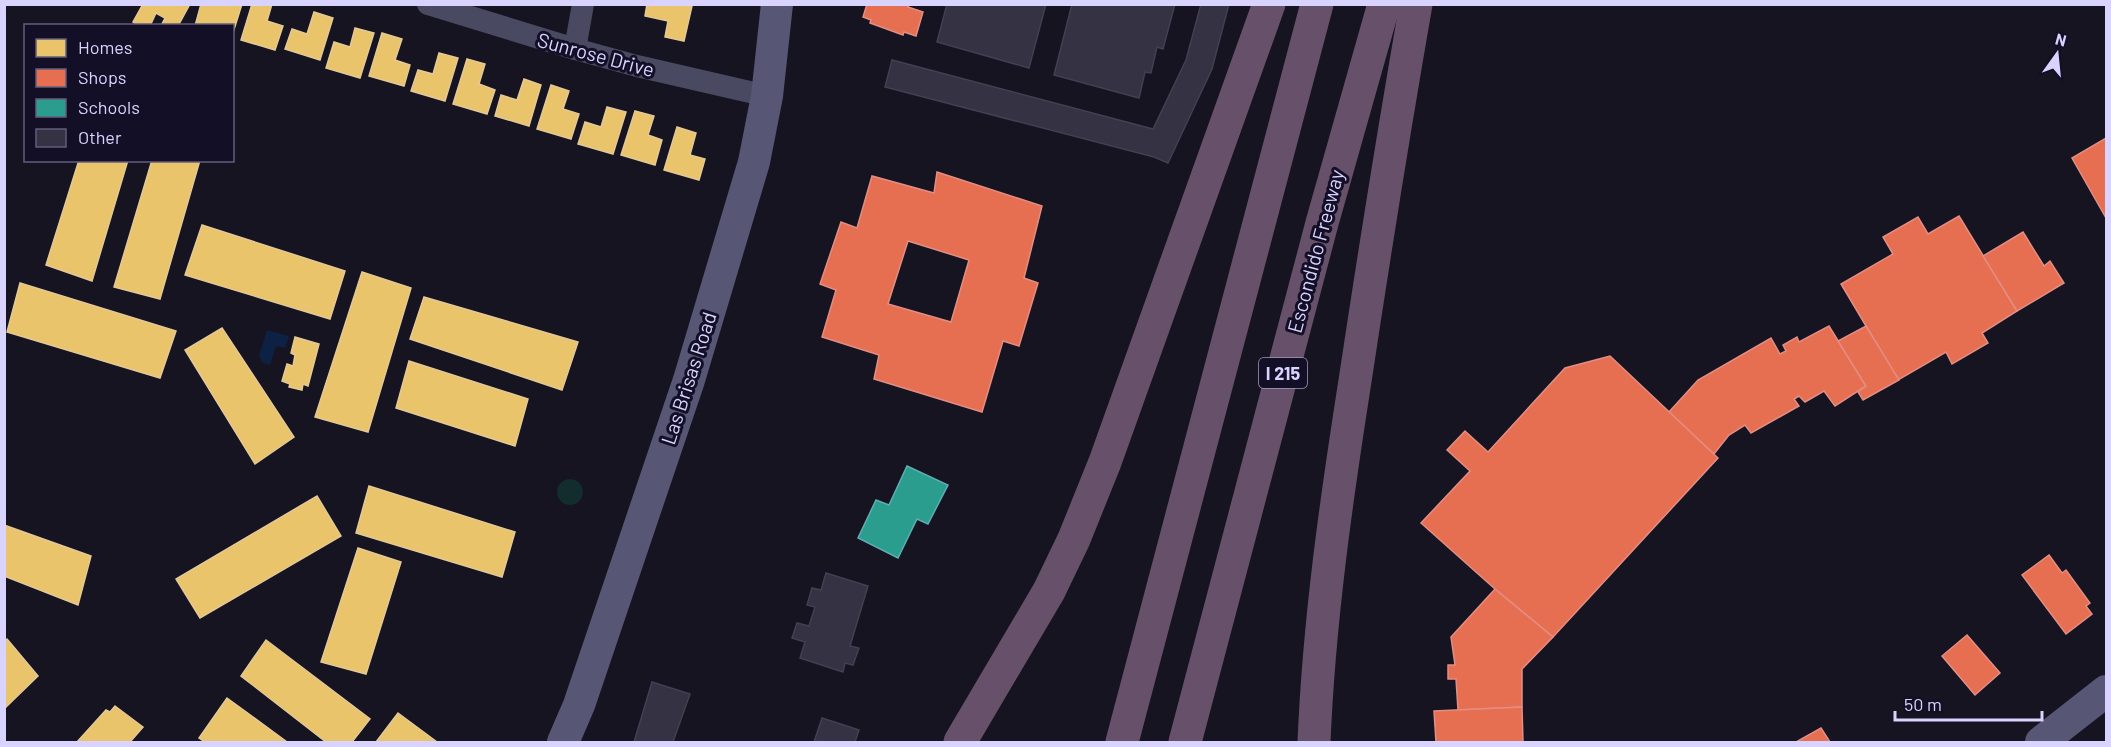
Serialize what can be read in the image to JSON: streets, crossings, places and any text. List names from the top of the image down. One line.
{"streets":{"highway":["Escondido Freeway","I 215"],"street":["Sunrose Drive","Las Brisas Road"]},"crossings":[["Sunrose Drive","Las Brisas Road"]],"legend":["Homes","Shops","Schools","Other"],"scale_bar":"50 m","north":"top"}
